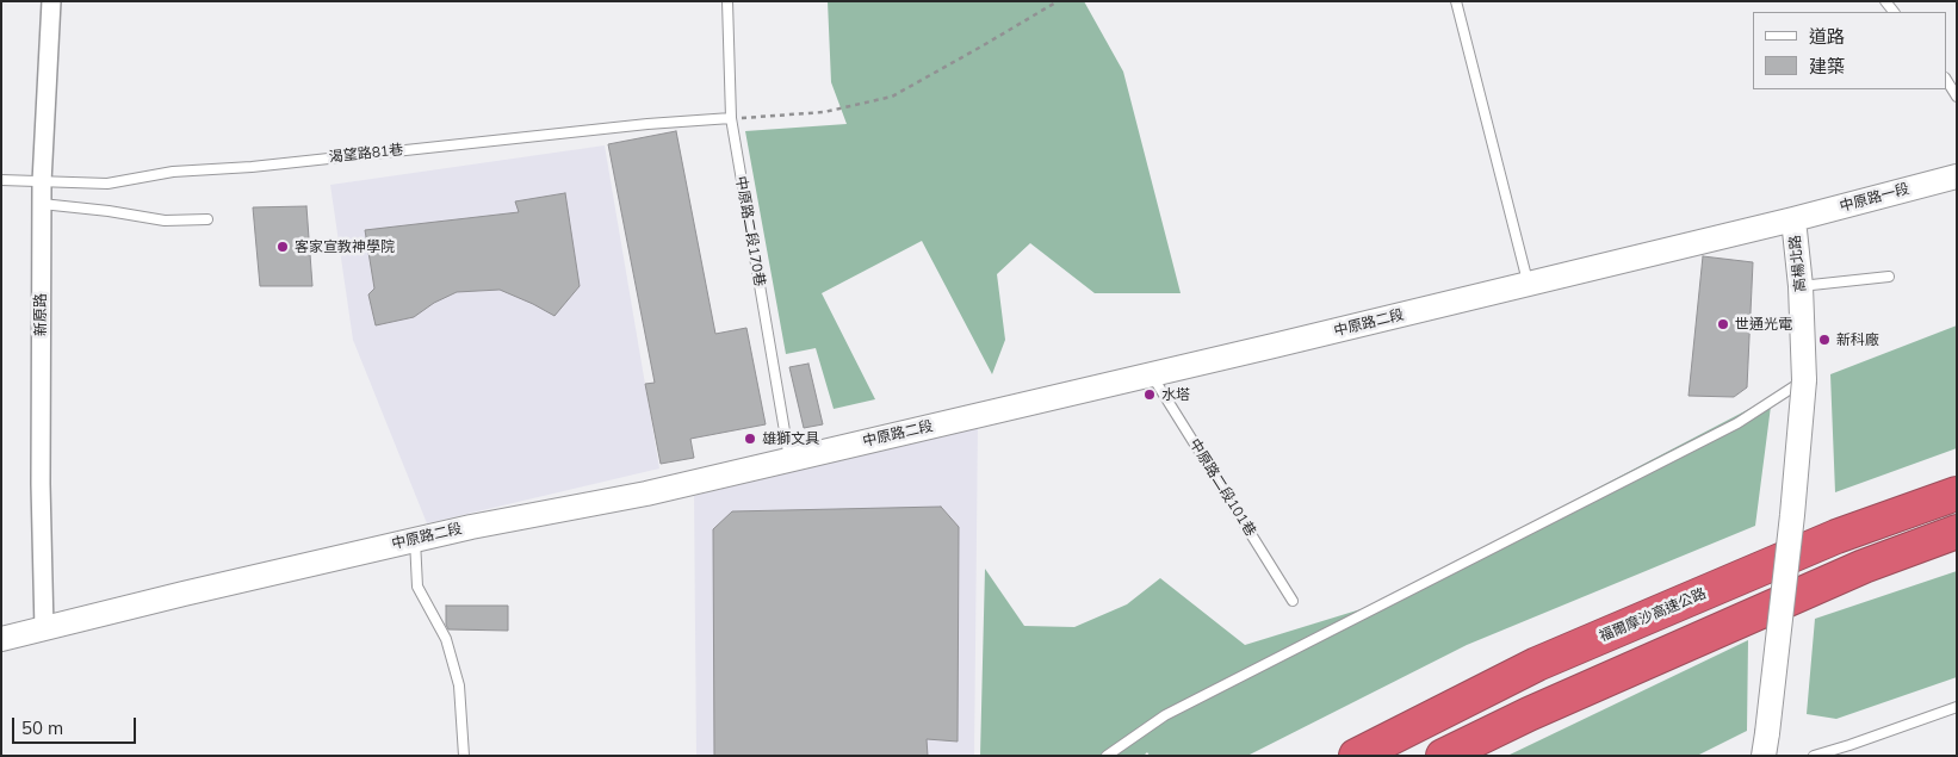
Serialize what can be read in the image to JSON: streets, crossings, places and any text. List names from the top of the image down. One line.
{"streets":{"highway":["福爾摩沙高速公路"],"street":["中原路一段","高楊北路","新原路","中原路二段"],"lane":["渴望路81巷","中原路二段170巷","中原路二段101巷"]},"crossings":[["渴望路81巷","中原路二段170巷"],["渴望路81巷","新原路"],["中原路一段","高楊北路"],["中原路一段","中原路二段"],["中原路二段170巷","中原路二段"],["高楊北路","中原路二段"],["新原路","中原路二段"],["中原路二段","中原路二段101巷"]],"places":["客家宣教神學院","世通光電","新科廠","水塔","雄獅文具"],"legend":["道路","建築"],"scale_bar":"50 m"}
